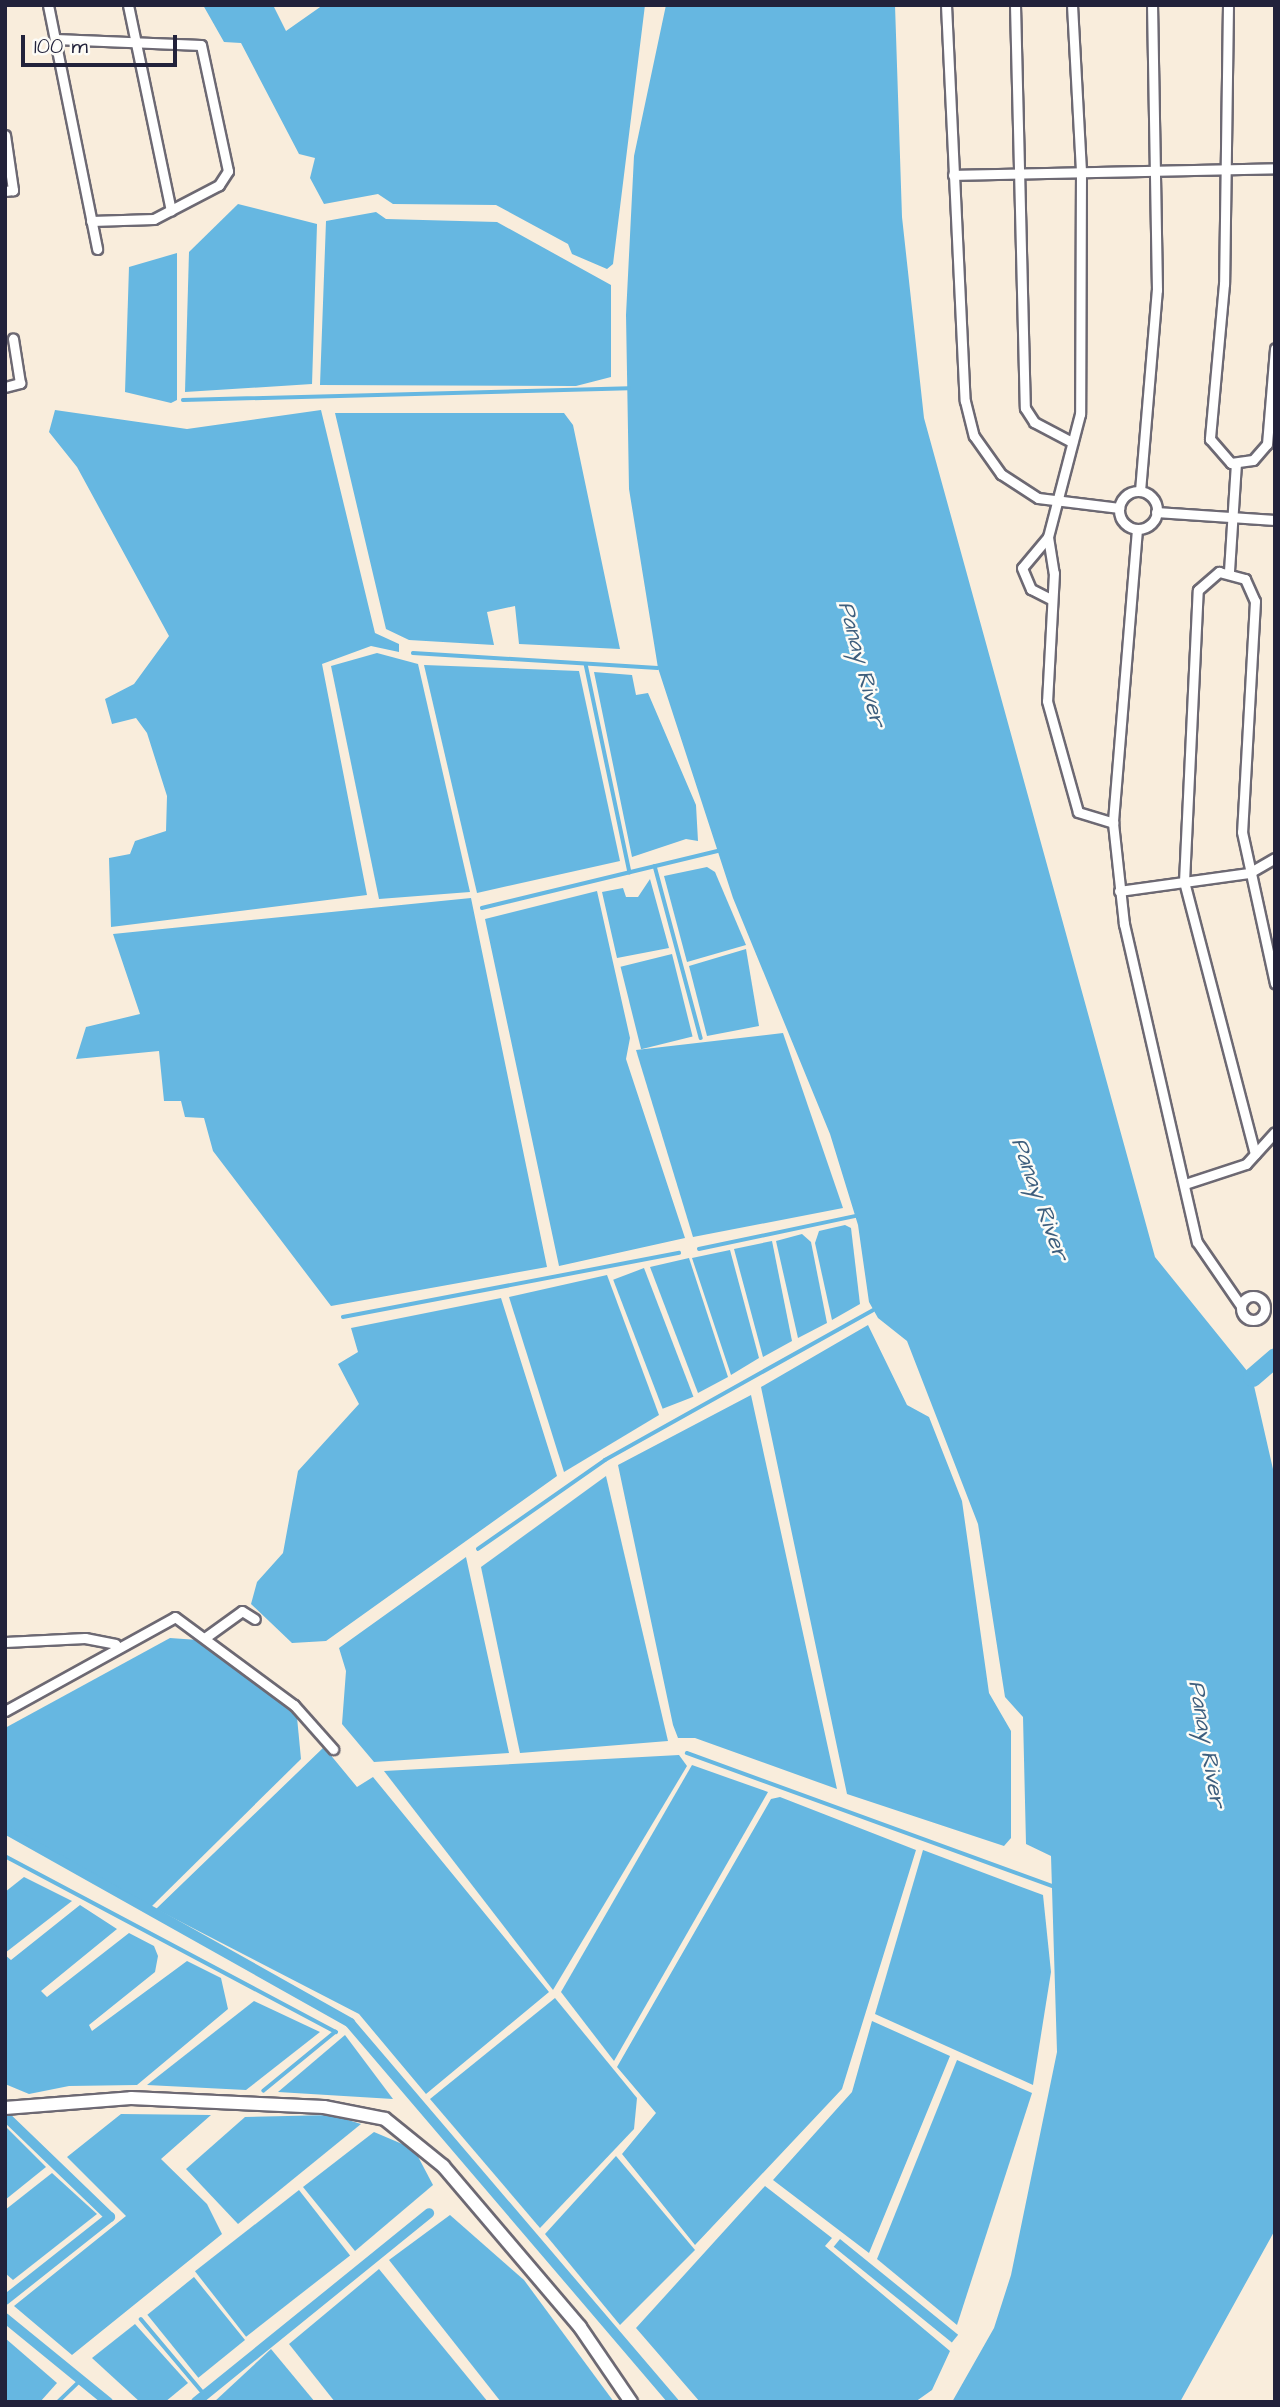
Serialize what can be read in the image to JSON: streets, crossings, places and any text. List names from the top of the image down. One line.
{"water":["Panay River"],"scale_bar":"100 m"}
